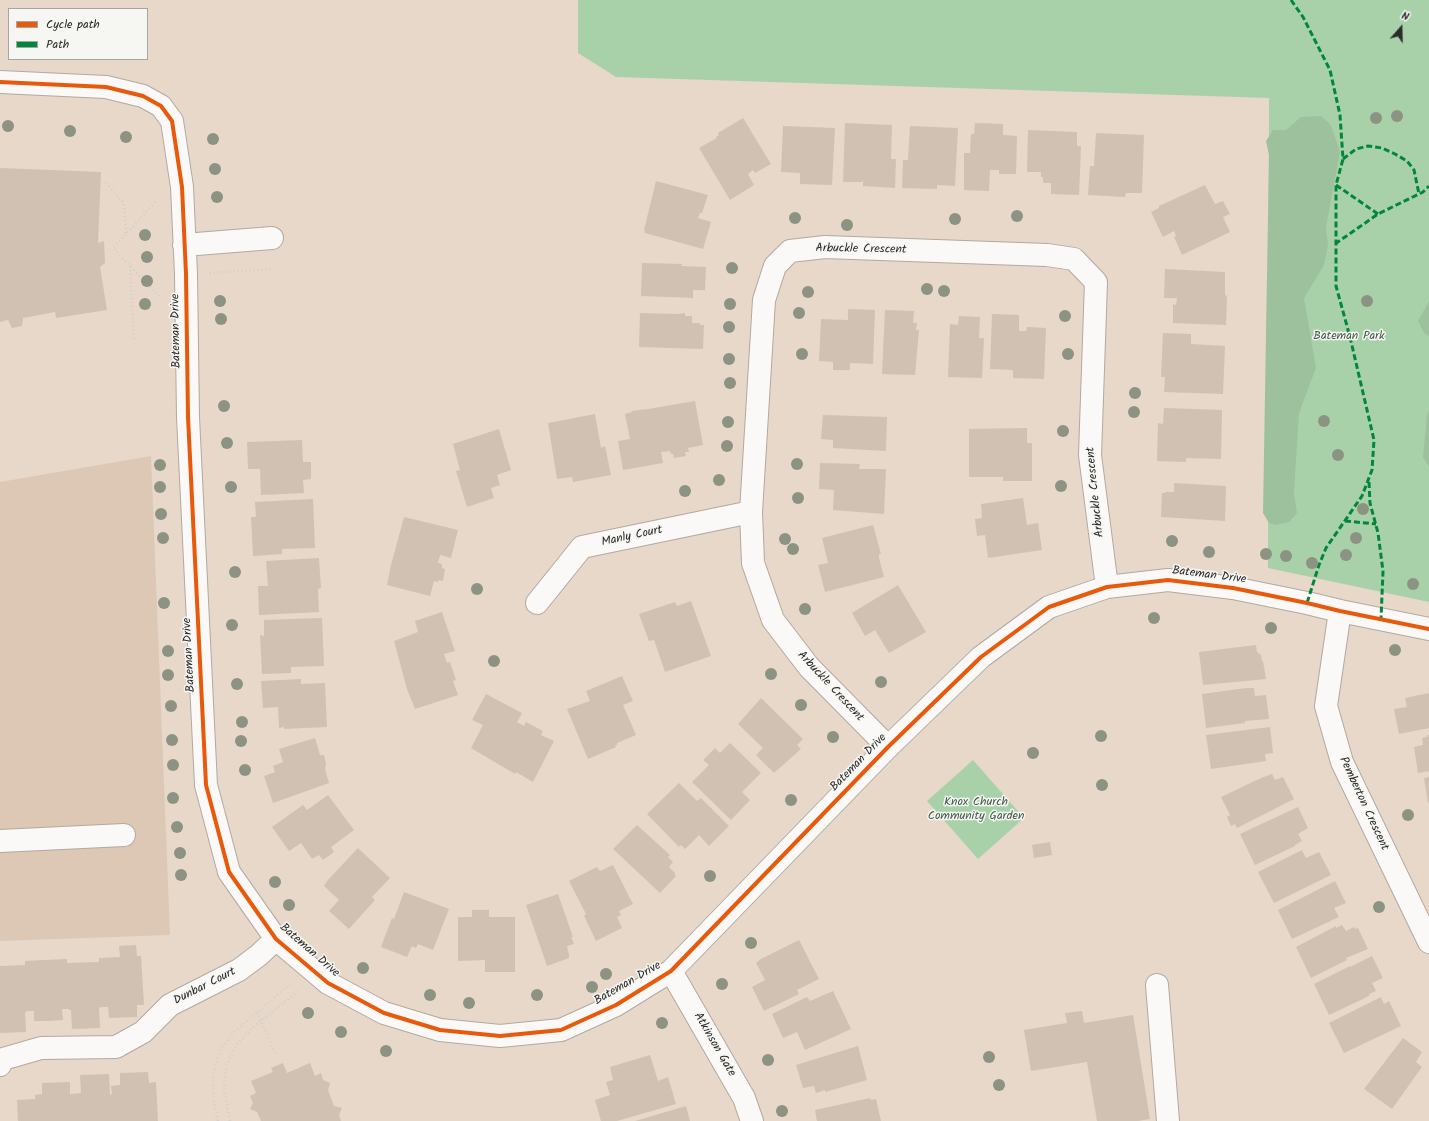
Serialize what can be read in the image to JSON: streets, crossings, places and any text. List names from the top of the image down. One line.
{"streets":{"street":["Arbuckle Crescent","Bateman Drive","Manly Court","Pemberton Crescent","Dunbar Court","Atkinson Gate"]},"crossings":[["Arbuckle Crescent","Bateman Drive"],["Arbuckle Crescent","Manly Court"],["Bateman Drive","Pemberton Crescent"],["Bateman Drive","Dunbar Court"],["Bateman Drive","Atkinson Gate"]],"parks":["Bateman Park","Knox Church Community Garden"],"legend":["Cycle path","Path"],"north":"top"}
